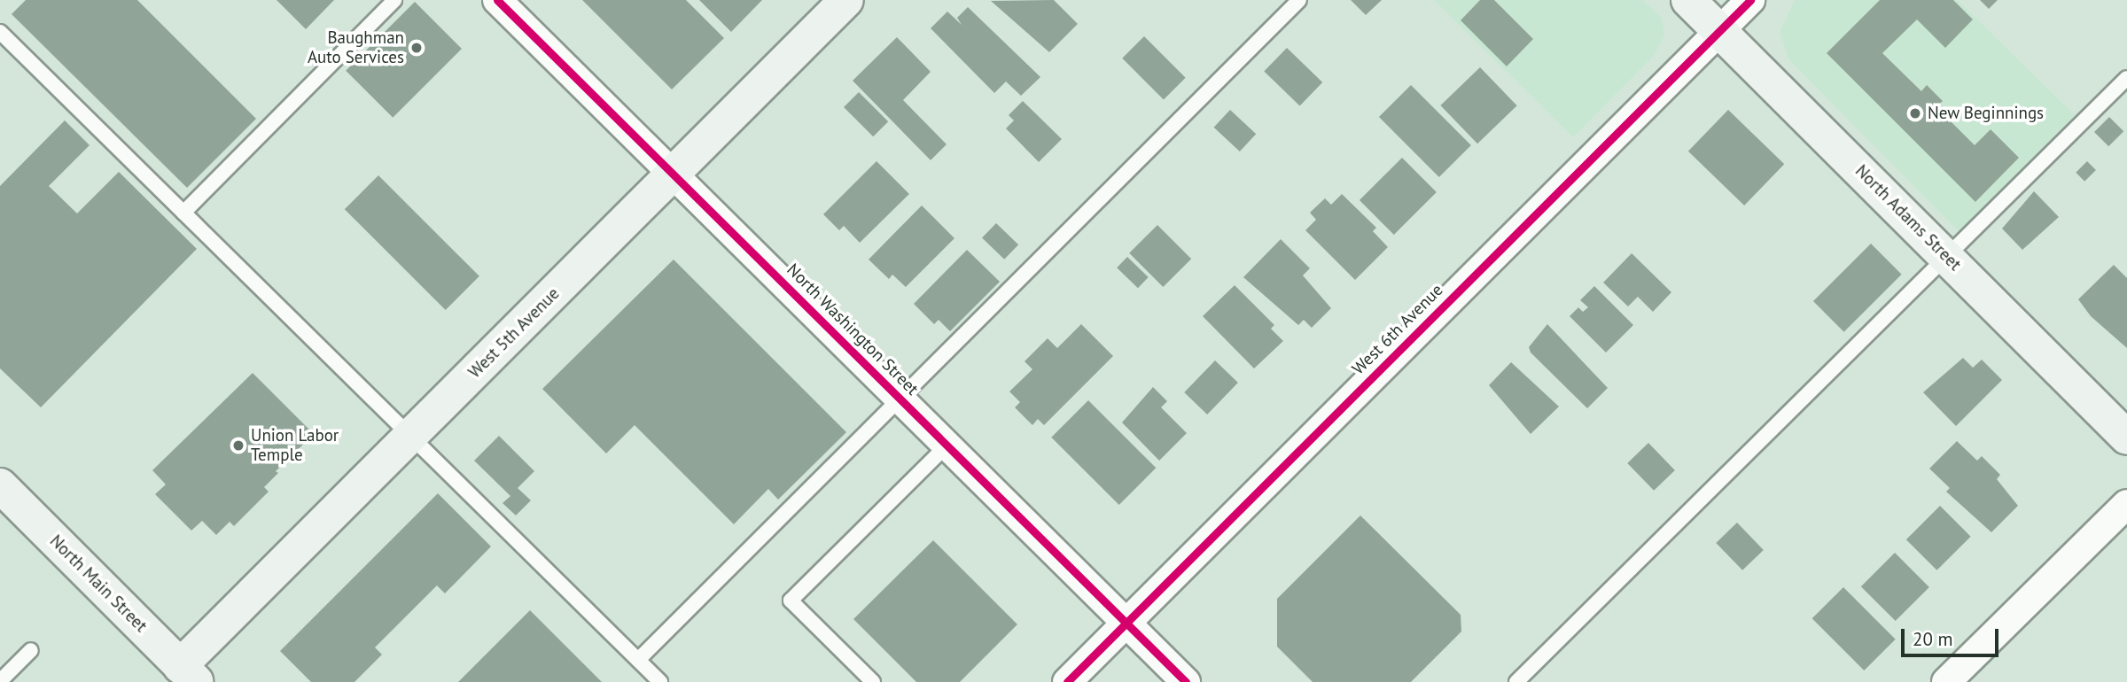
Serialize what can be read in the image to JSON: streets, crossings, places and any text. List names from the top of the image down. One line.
{"streets":{"street":["North Adams Street","North Washington Street","West 6th Avenue","West 5th Avenue","North Main Street"]},"crossings":[["North Adams Street","West 6th Avenue"],["North Washington Street","West 6th Avenue"],["North Washington Street","West 5th Avenue"],["West 5th Avenue","North Main Street"]],"places":["Baughman Auto Services","New Beginnings","Union Labor Temple"],"scale_bar":"20 m"}
